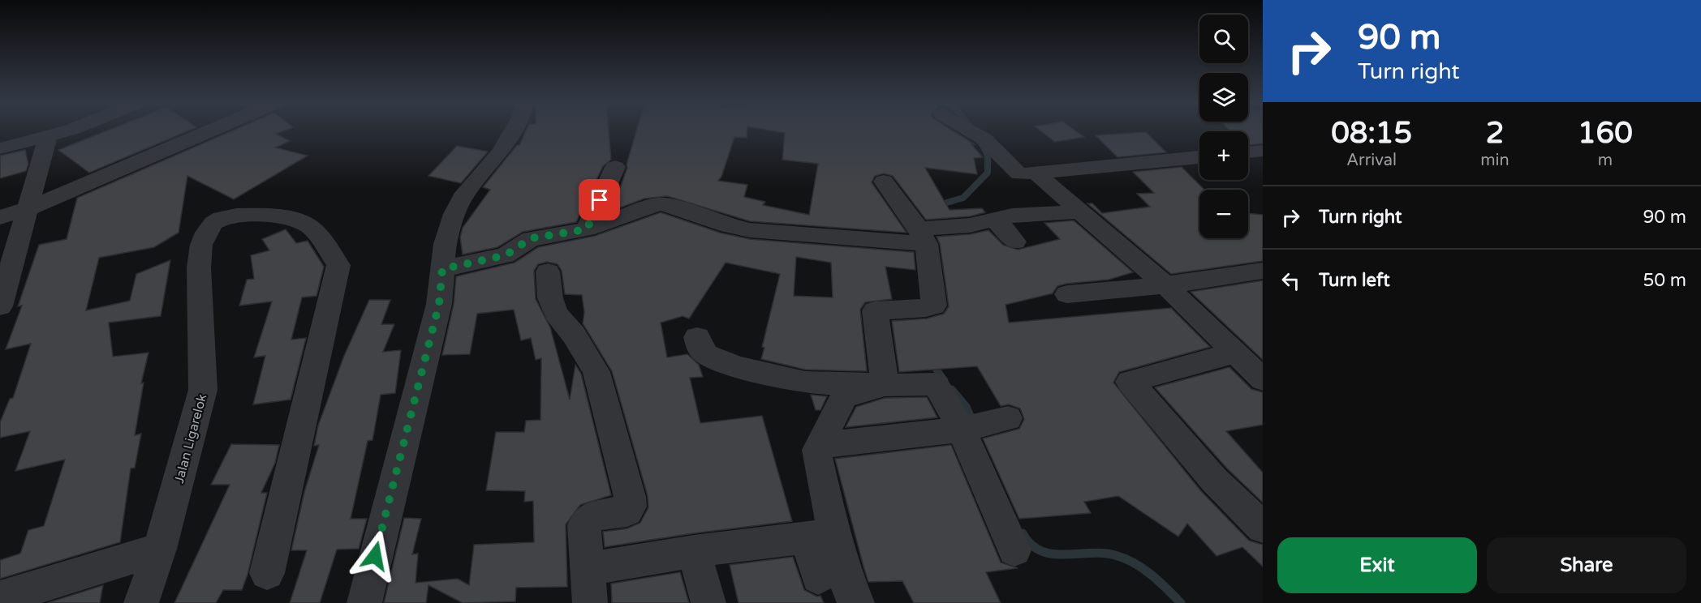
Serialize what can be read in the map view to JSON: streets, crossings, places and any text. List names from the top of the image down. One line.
{"streets":{"street":["Jalan Ligarelok"]},"page":{"turn":["90 m","Turn right"],"map_buttons":["+","−"],"eta":["08:15","Arrival","2","min","160","m"],"list":[{"name":"Turn right","value":"90 m"},{"name":"Turn left","value":"50 m"}],"buttons":["Exit","Share"]}}
